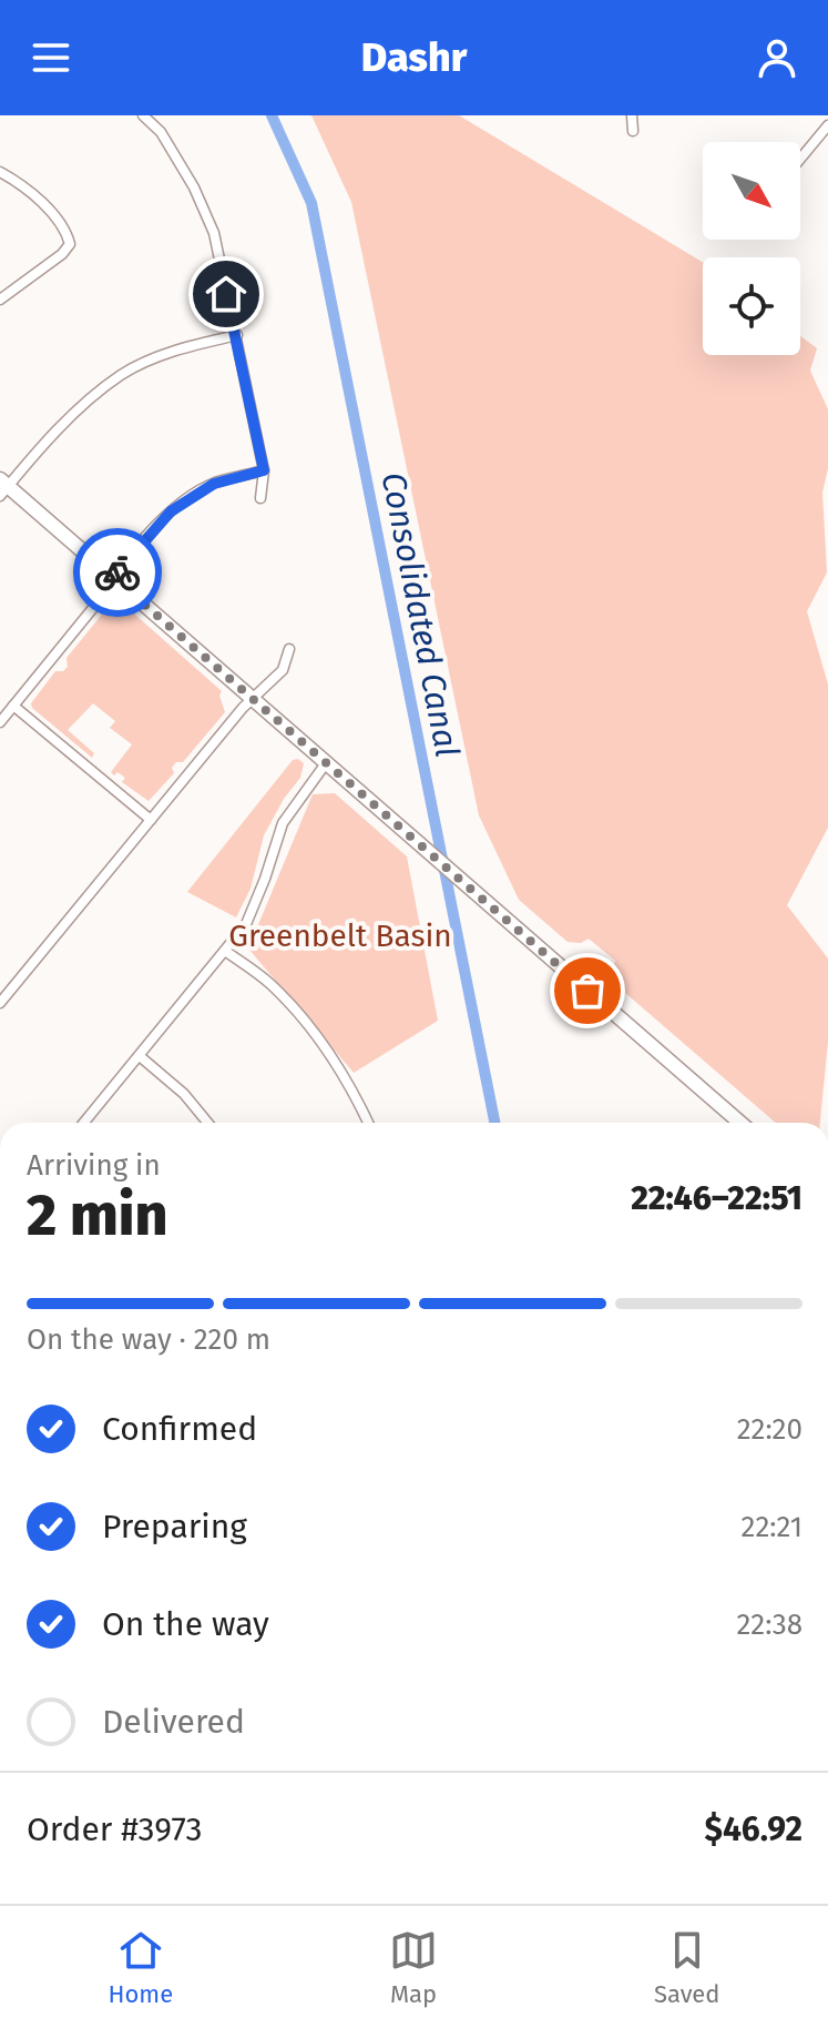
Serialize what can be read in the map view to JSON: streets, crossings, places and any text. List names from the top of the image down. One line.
{"water":["Consolidated Canal"],"parks":["Greenbelt Basin"],"north":"bottom right","page":{"header":"Dashr","heading":["2 min","Arriving in","22:46–22:51"],"panel":["Order #3973","$46.92"],"bar":"On the way · 220 m","list":[["Confirmed","22:20"],["Preparing","22:21"],["On the way","22:38"],"Delivered"],"tabs":["Home","Map","Saved"]}}
